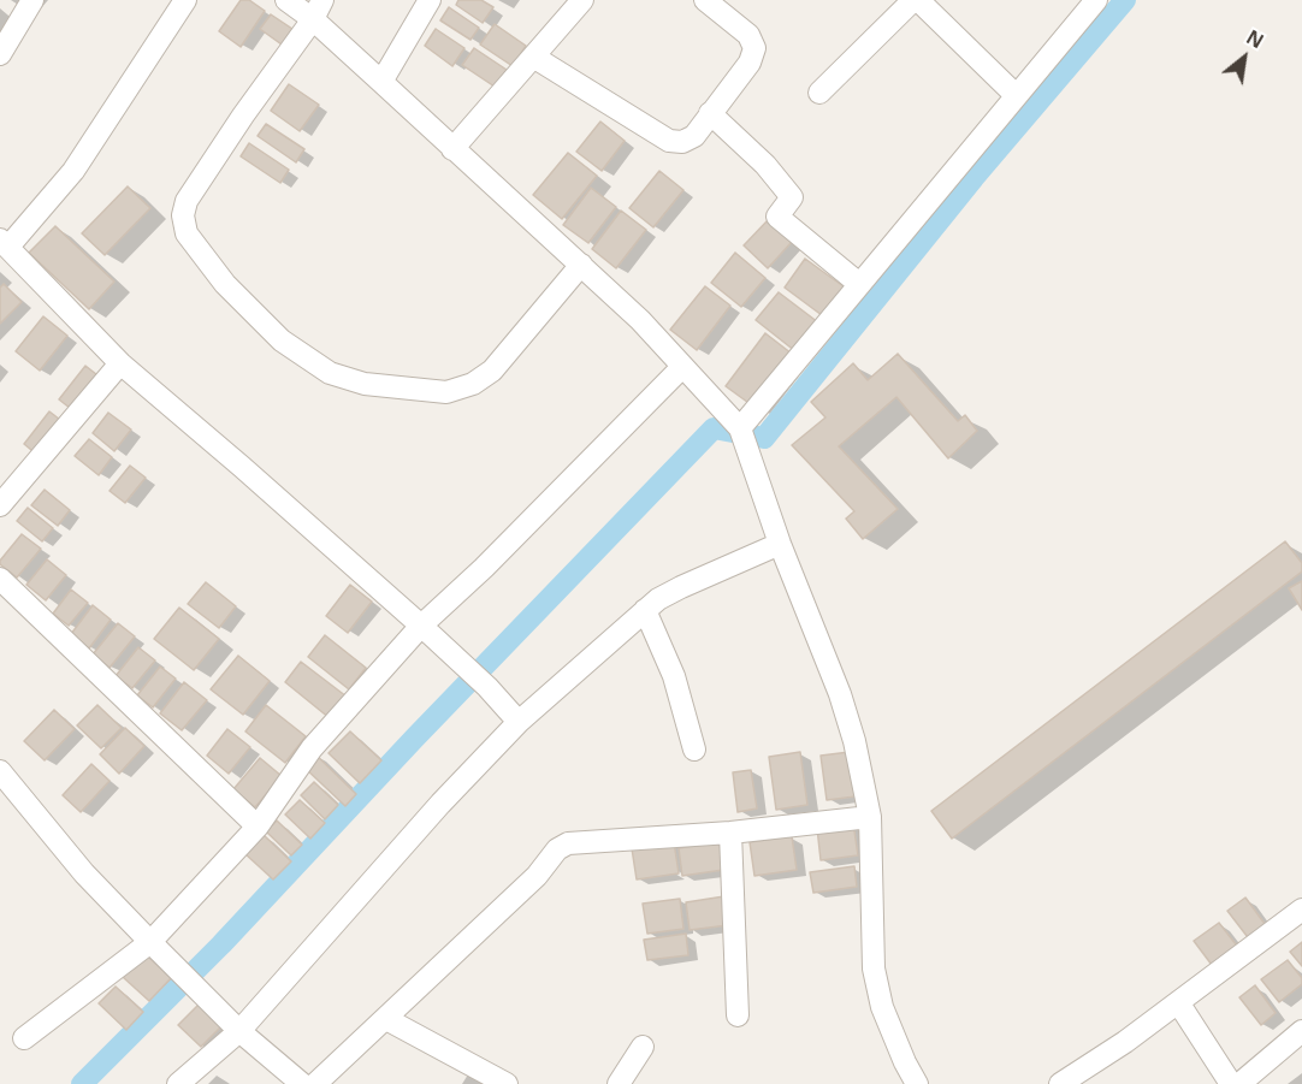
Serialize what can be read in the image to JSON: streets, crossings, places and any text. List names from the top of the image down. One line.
{"north":"top right"}
